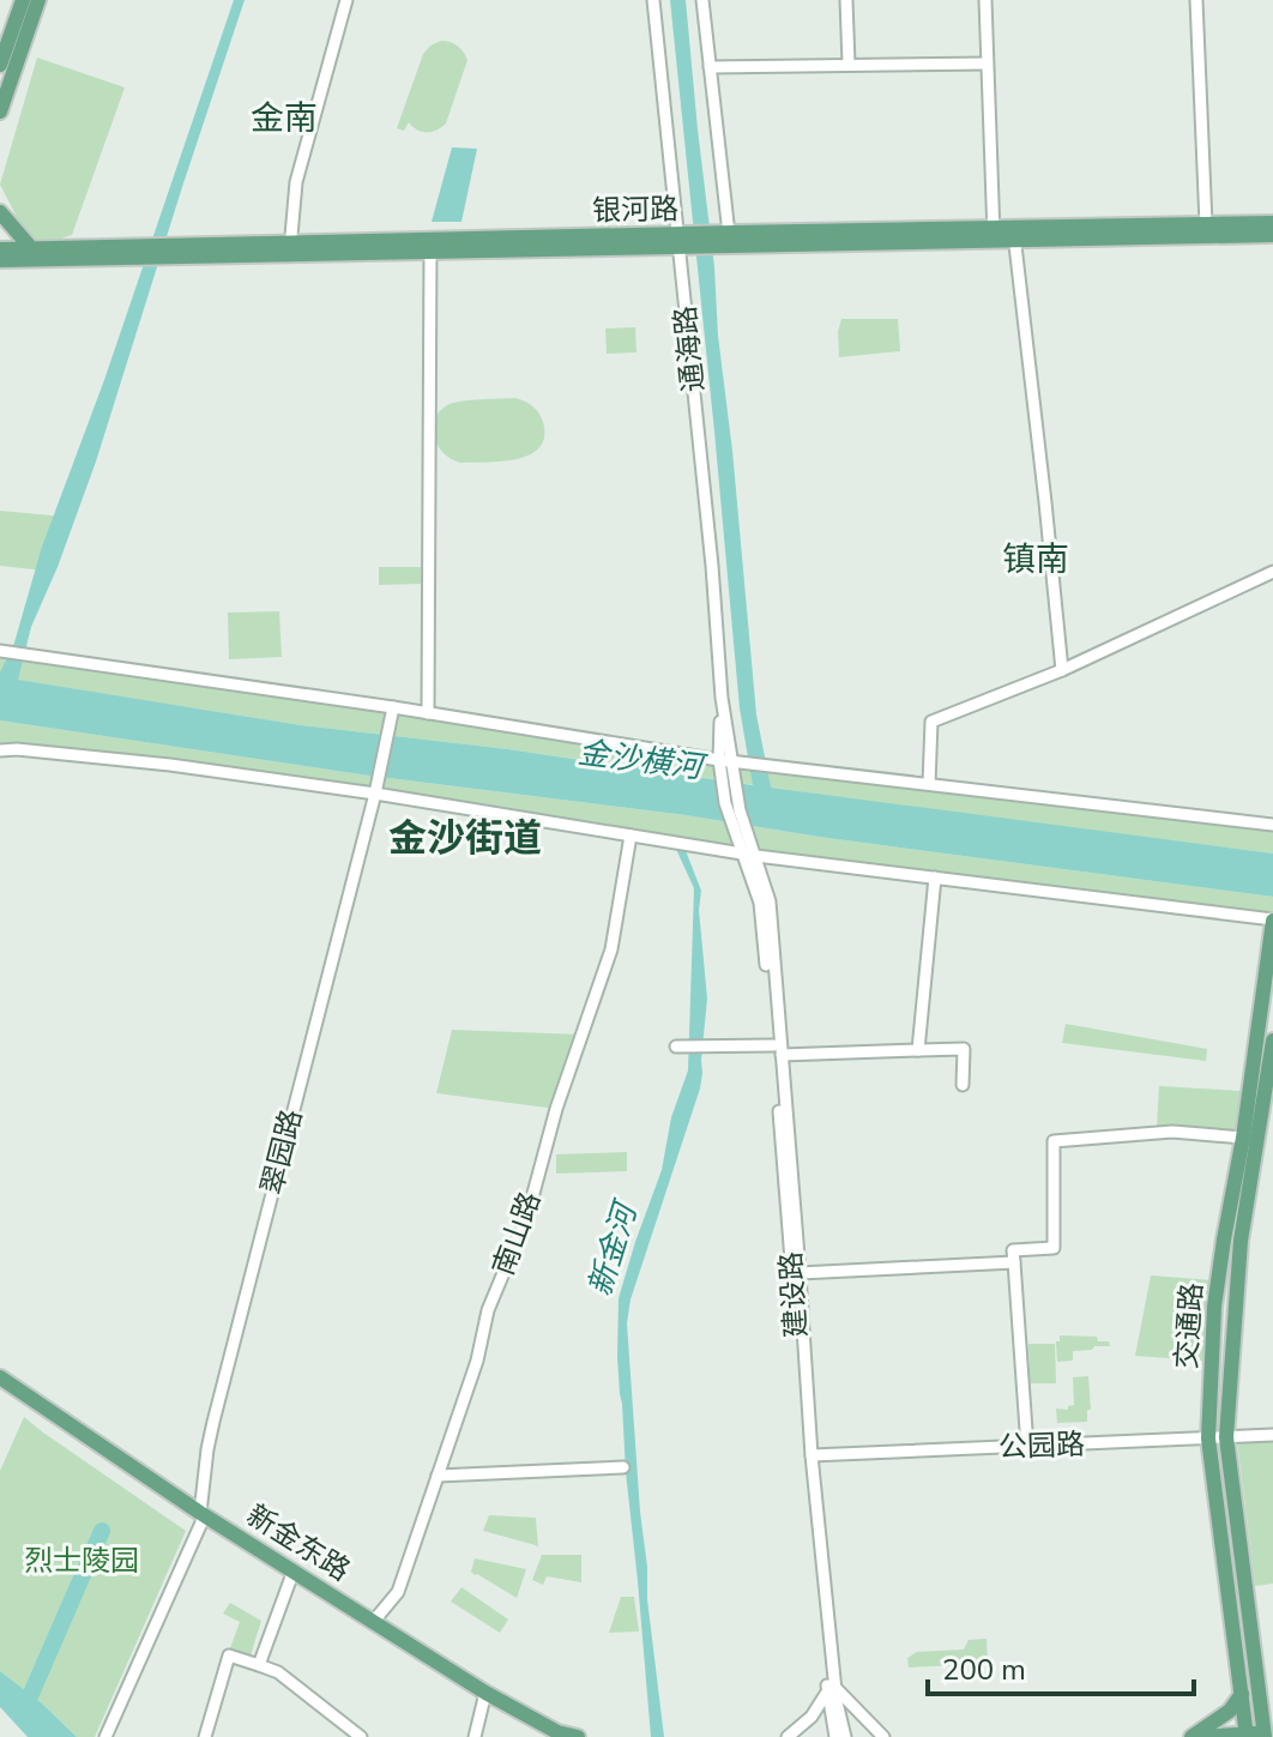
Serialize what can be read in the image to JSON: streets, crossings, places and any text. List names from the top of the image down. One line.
{"streets":{"main road":["银河路","交通路","新金东路"],"street":["通海路","翠园路","南山路","建设路","公园路"]},"crossings":[["银河路","通海路"],["通海路","建设路"],["翠园路","新金东路"],["南山路","新金东路"],["建设路","公园路"],["交通路","公园路"]],"districts":["金南","镇南","金沙街道"],"water":["金沙横河","新金河"],"parks":["烈士陵园"],"scale_bar":"200 m"}
